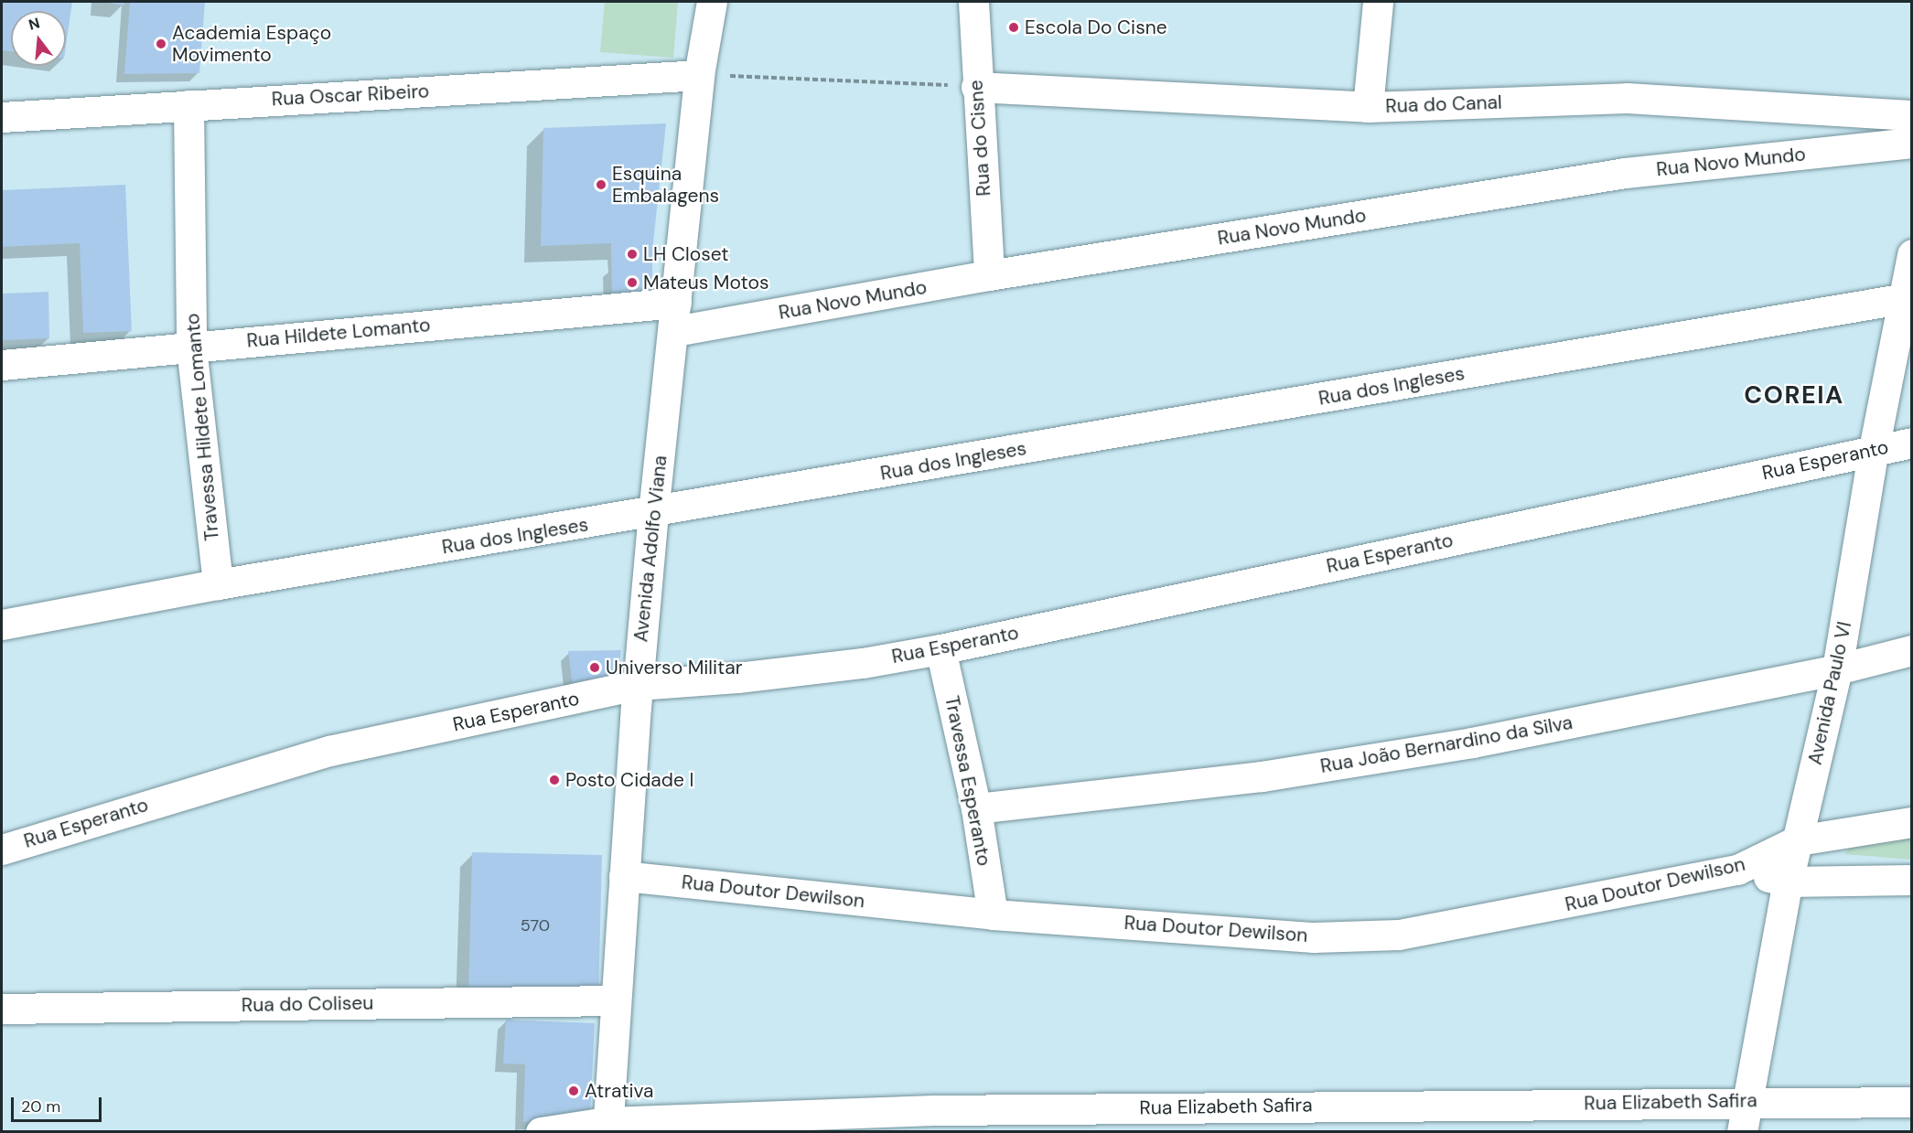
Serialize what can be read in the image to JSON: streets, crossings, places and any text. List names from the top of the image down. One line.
{"streets":{"street":["Rua Oscar Ribeiro","Rua do Canal","Rua do Cisne","Rua Novo Mundo","Rua Hildete Lomanto","Rua dos Ingleses","Travessa Hildete Lomanto","Rua Esperanto","Avenida Adolfo Viana","Avenida Paulo VI","Rua João Bernardino da Silva","Travessa Esperanto","Rua Doutor Dewilson","Rua do Coliseu","Rua Elizabeth Safira"]},"crossings":[["Rua Oscar Ribeiro","Travessa Hildete Lomanto"],["Rua Oscar Ribeiro","Avenida Adolfo Viana"],["Rua do Canal","Rua do Cisne"],["Rua do Cisne","Rua Novo Mundo"],["Rua Novo Mundo","Rua Hildete Lomanto"],["Rua Novo Mundo","Avenida Adolfo Viana"],["Rua Hildete Lomanto","Travessa Hildete Lomanto"],["Rua Hildete Lomanto","Avenida Adolfo Viana"],["Rua dos Ingleses","Travessa Hildete Lomanto"],["Rua dos Ingleses","Avenida Adolfo Viana"],["Rua dos Ingleses","Avenida Paulo VI"],["Rua Esperanto","Avenida Adolfo Viana"],["Rua Esperanto","Avenida Paulo VI"],["Rua Esperanto","Travessa Esperanto"],["Avenida Adolfo Viana","Rua Doutor Dewilson"],["Avenida Adolfo Viana","Rua do Coliseu"],["Avenida Adolfo Viana","Rua Elizabeth Safira"],["Avenida Paulo VI","Rua João Bernardino da Silva"],["Avenida Paulo VI","Rua Doutor Dewilson"],["Avenida Paulo VI","Rua Elizabeth Safira"],["Rua João Bernardino da Silva","Travessa Esperanto"],["Travessa Esperanto","Rua Doutor Dewilson"]],"districts":["COREIA"],"places":["Escola Do Cisne","Academia Espaço Movimento","Esquina Embalagens","LH Closet","Mateus Motos","Universo Militar","Posto Cidade I","Atrativa"],"house_numbers":["570"],"scale_bar":"20 m","north":"top"}
